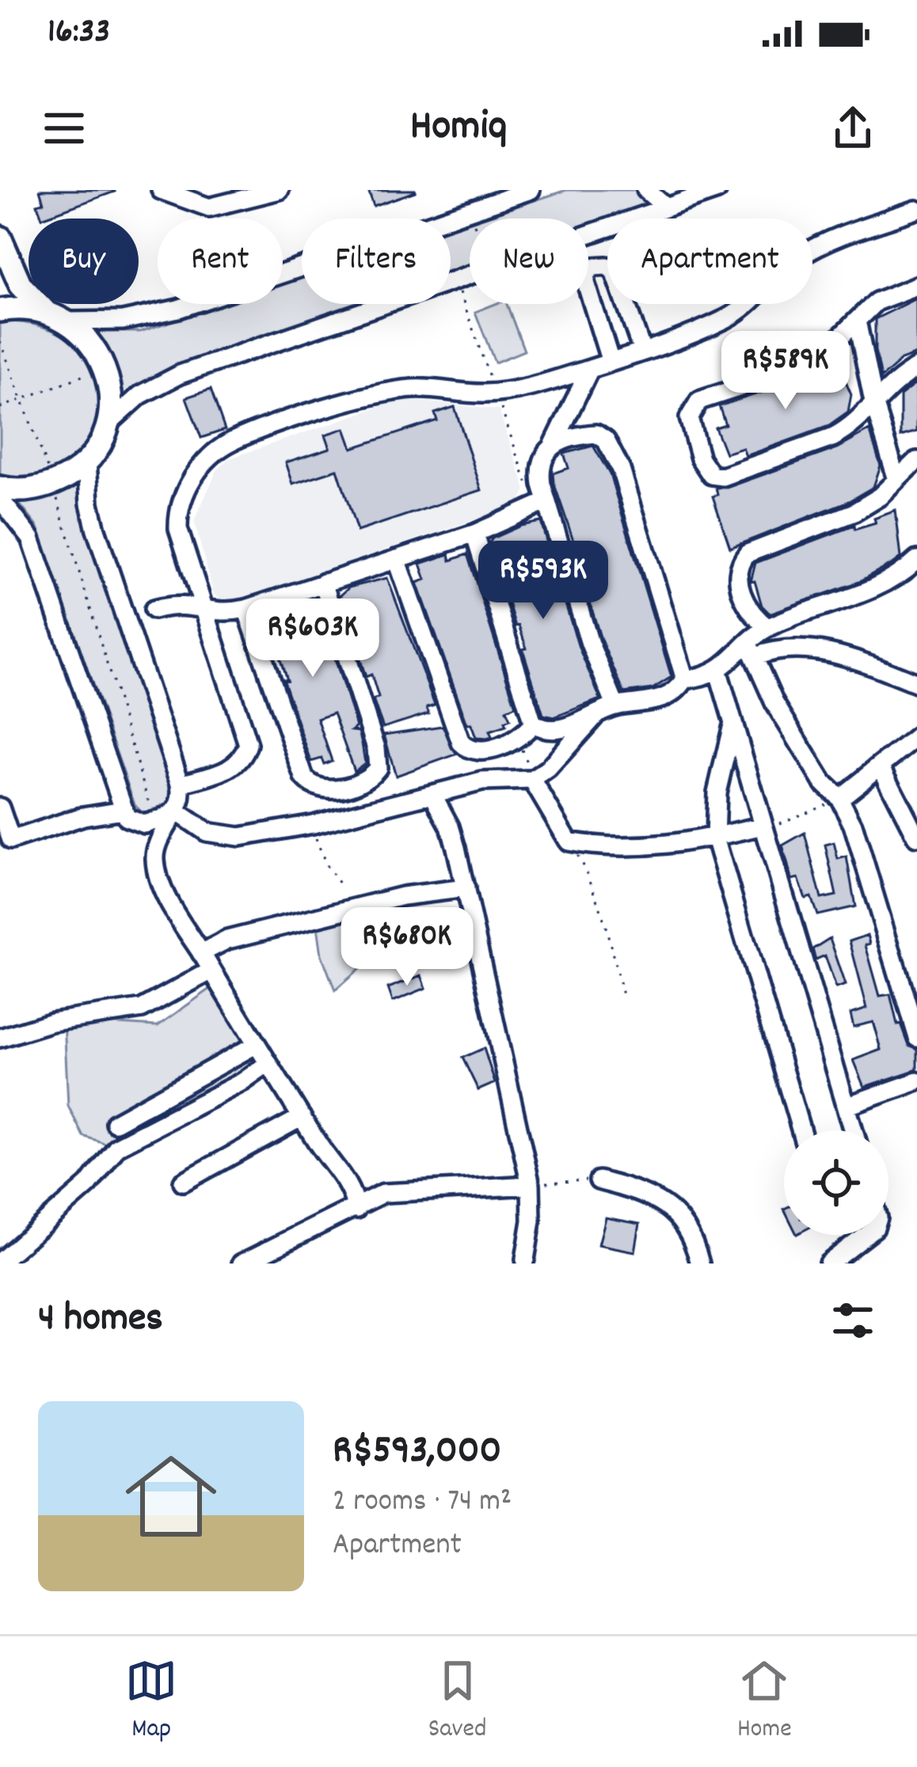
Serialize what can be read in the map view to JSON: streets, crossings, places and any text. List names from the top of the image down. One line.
{"page":{"status":"16:33","header":"Homiq","chip":["Buy","Rent","Filters","New","Apartment"],"price":["R$589K","R$593K","R$603K","R$680K"],"heading":"4 homes","list":[{"name":"R$593,000","note":"2 rooms · 74 m² · Apartment"}],"tabs":["Map","Saved","Home"]}}
